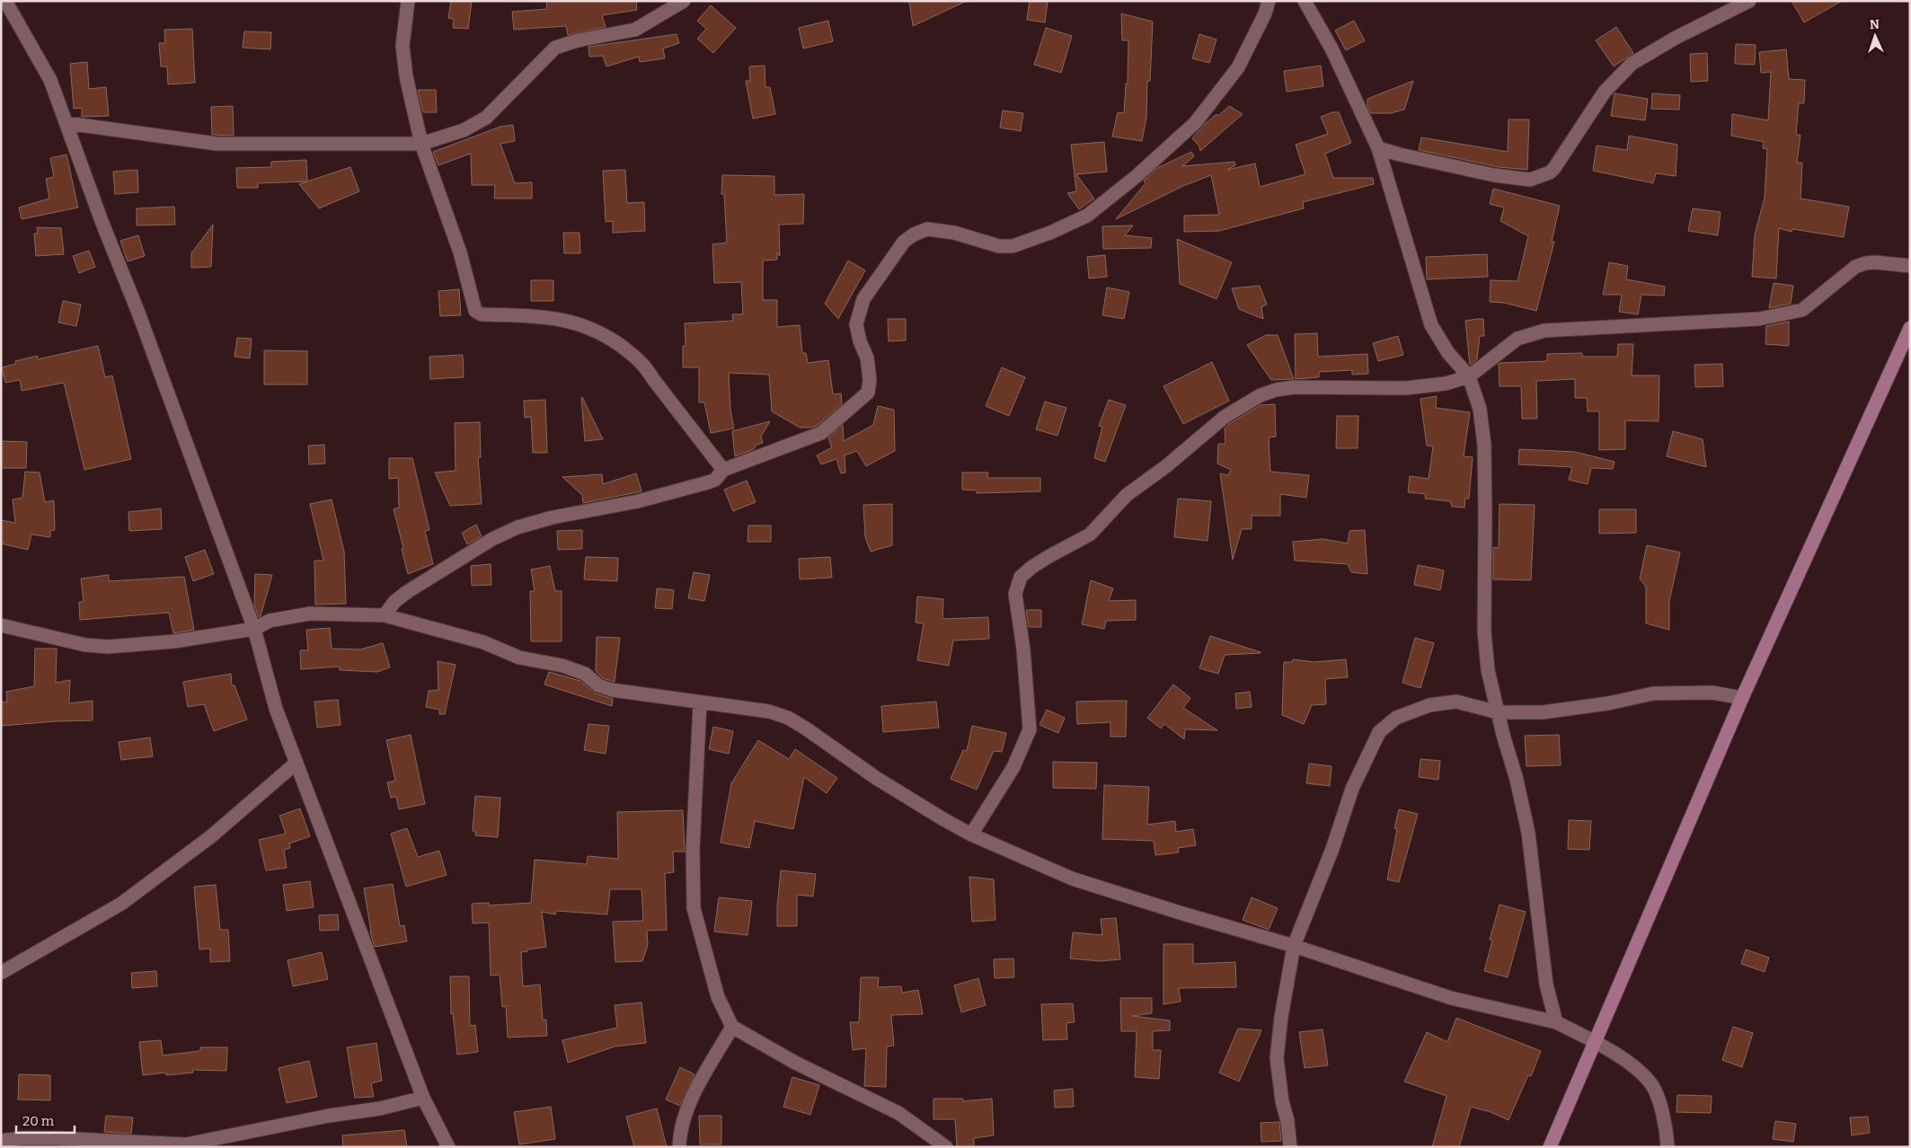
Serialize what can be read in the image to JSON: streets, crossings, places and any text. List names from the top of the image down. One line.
{"scale_bar":"20 m","north":"top"}
